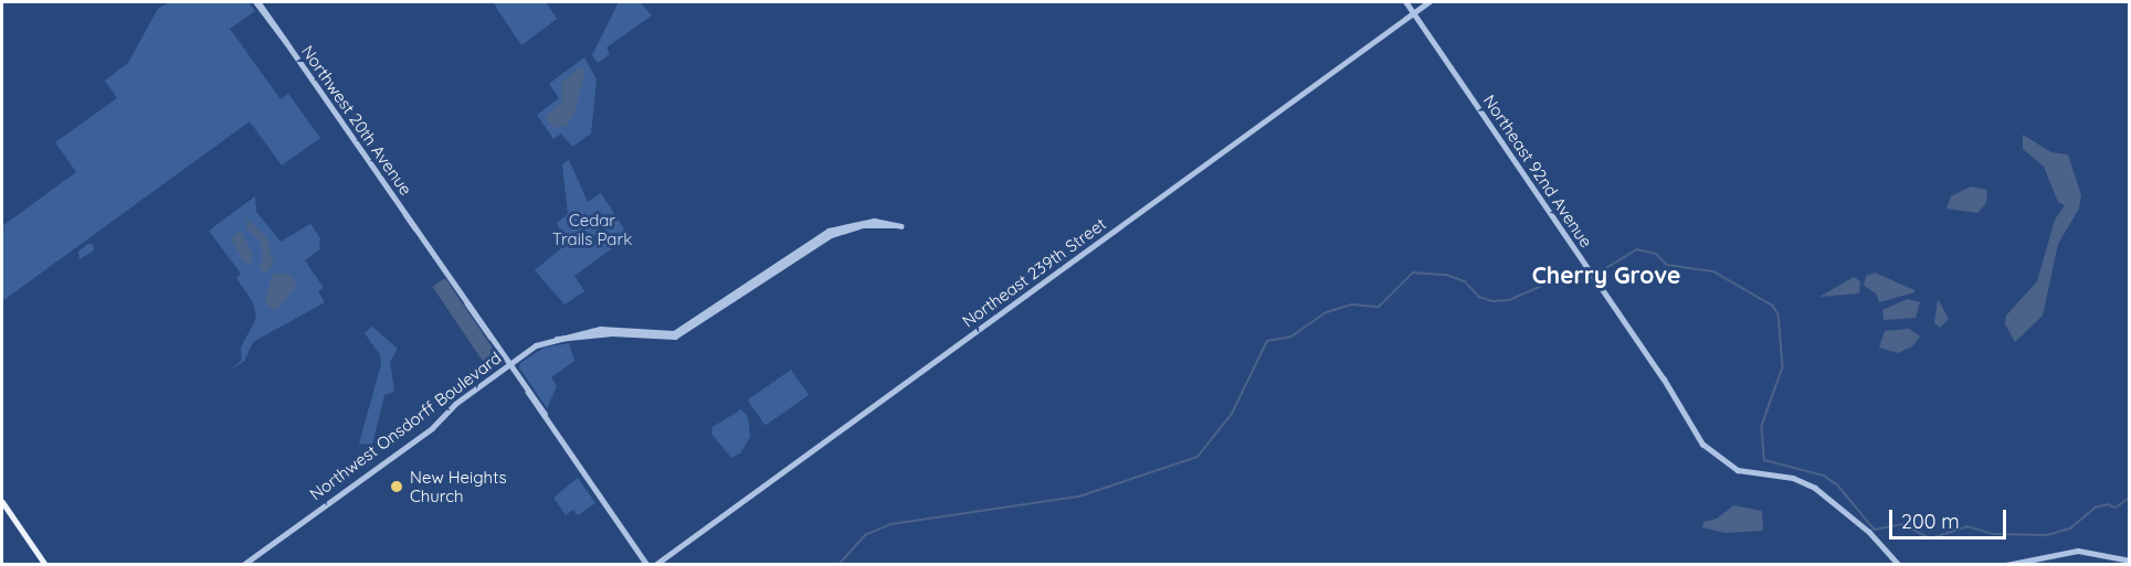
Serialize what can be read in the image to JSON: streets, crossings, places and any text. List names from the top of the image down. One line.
{"streets":{"street":["Northwest 20th Avenue","Northeast 92nd Avenue","Northeast 239th Street","Northwest Onsdorff Boulevard"]},"crossings":[["Northwest 20th Avenue","Northwest Onsdorff Boulevard"],["Northeast 92nd Avenue","Northeast 239th Street"]],"districts":["Cherry Grove"],"parks":["Cedar Trails Park"],"places":["New Heights Church"],"scale_bar":"200 m"}
